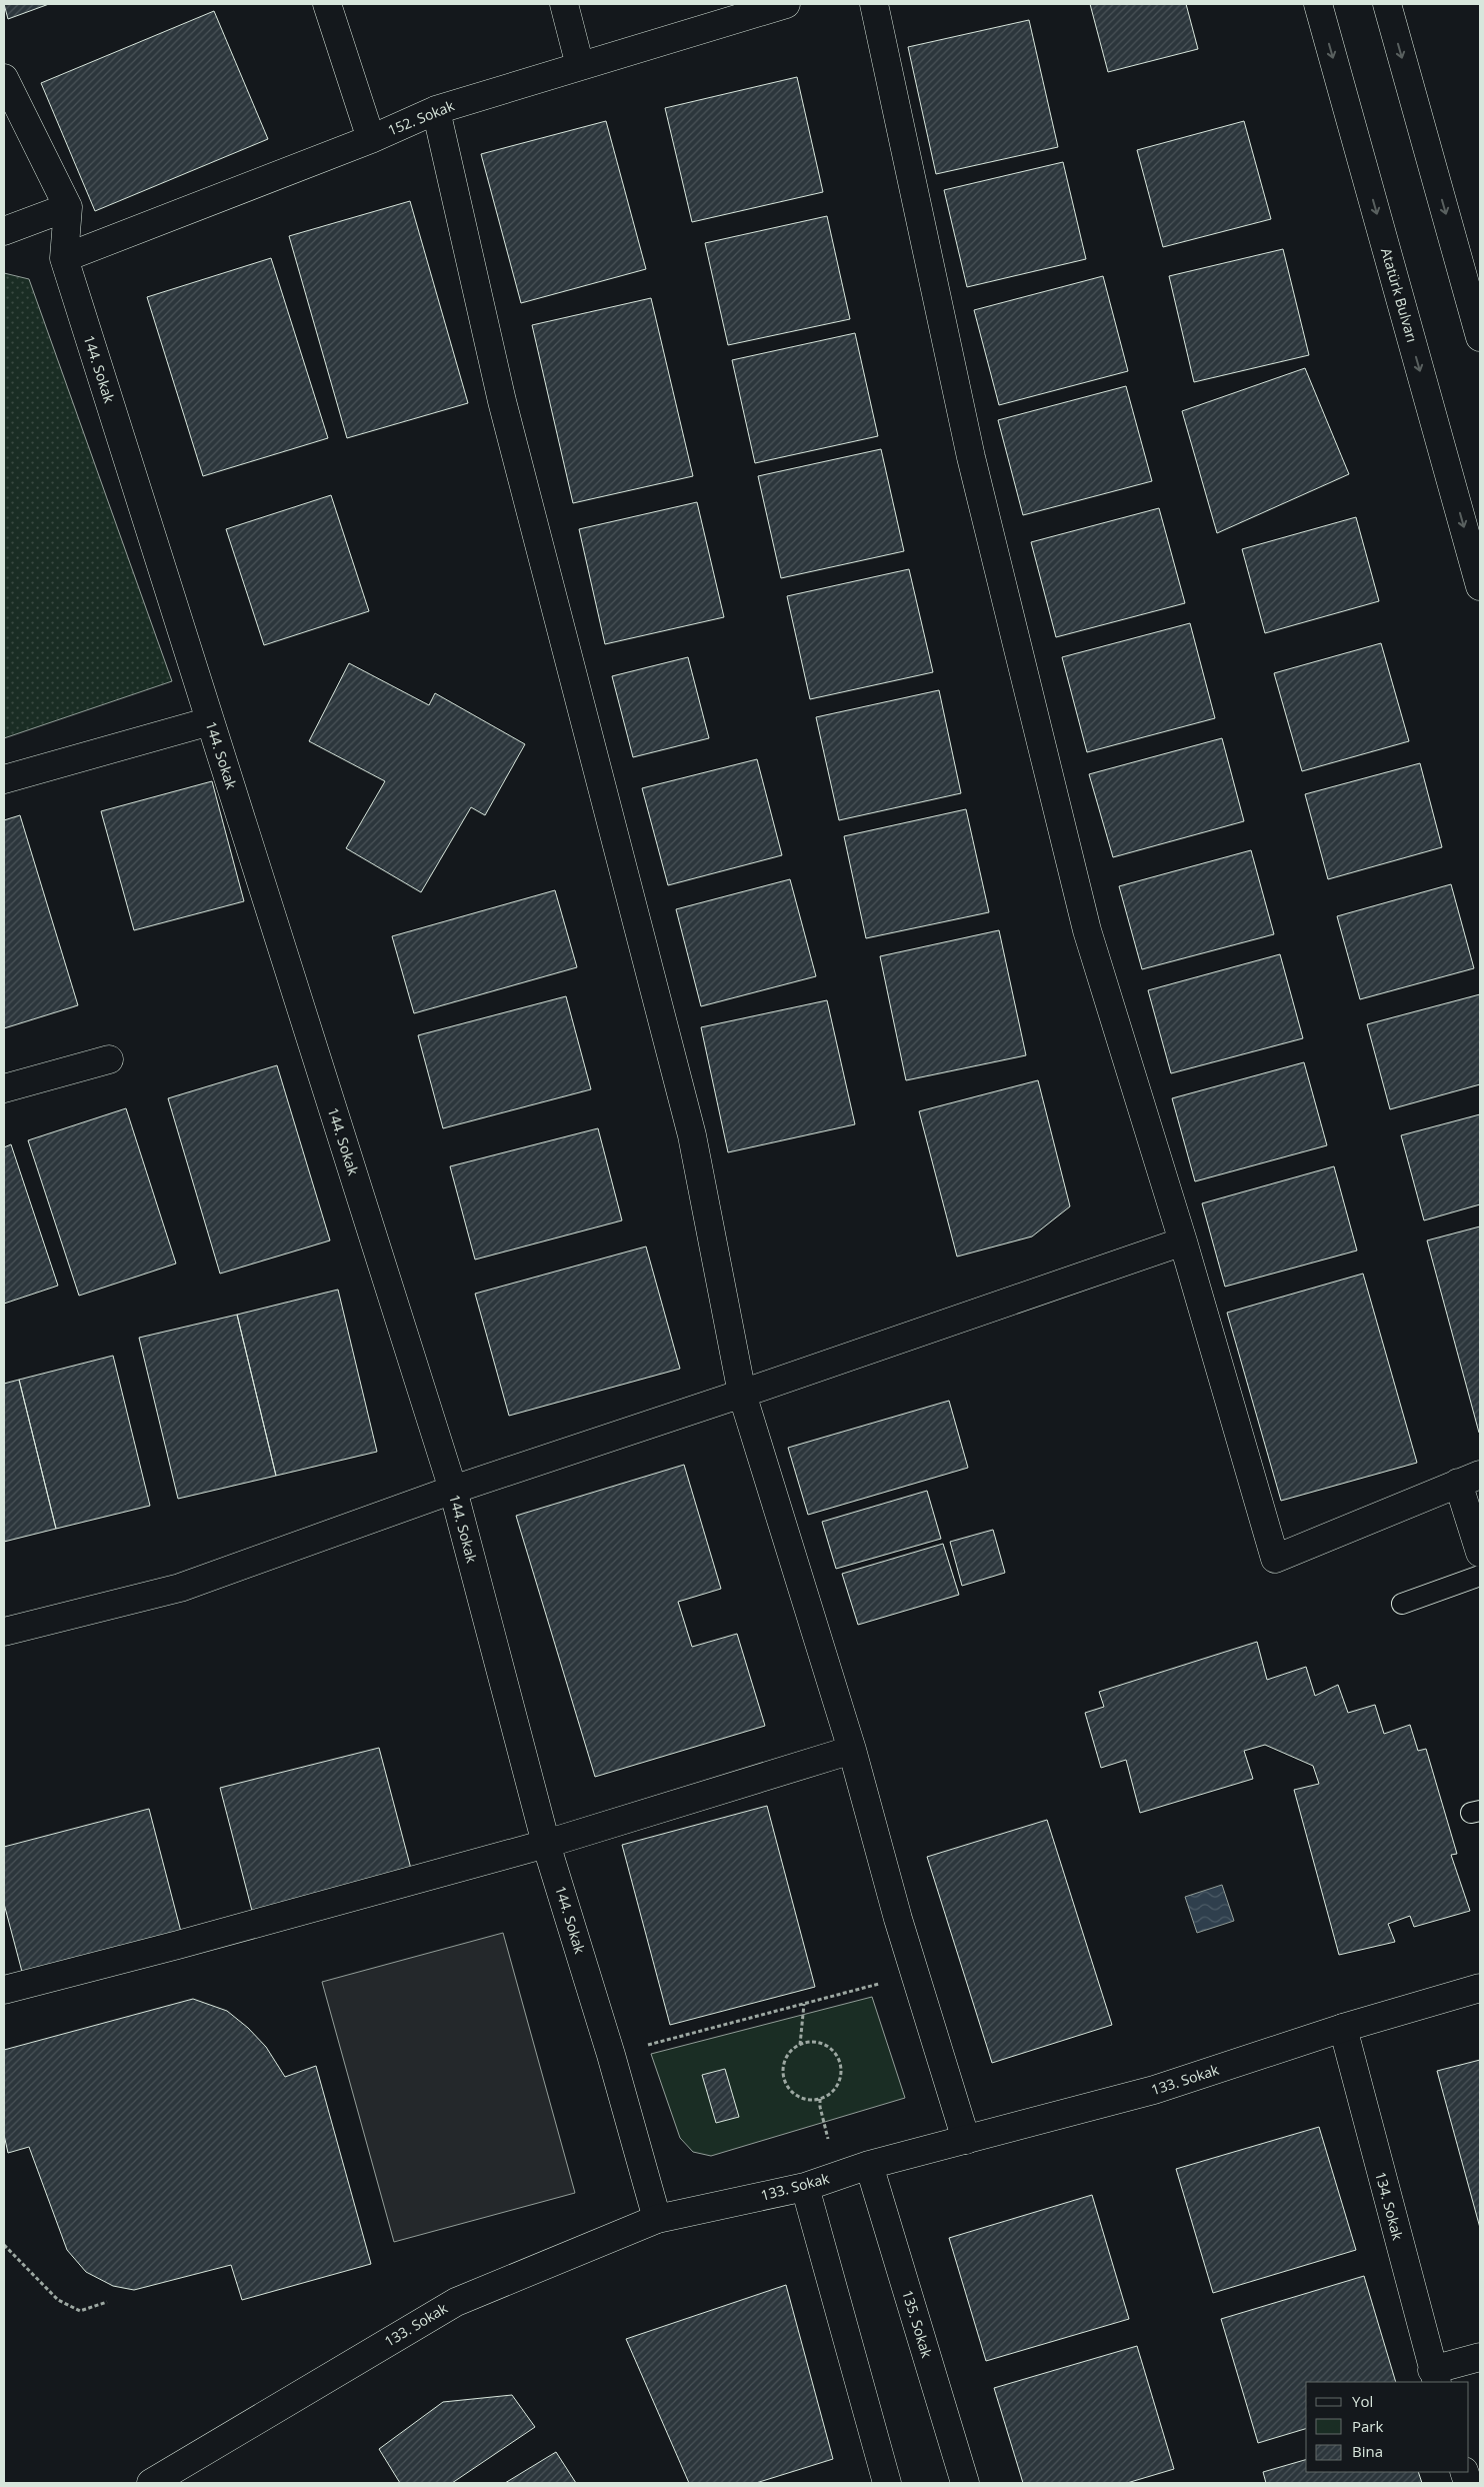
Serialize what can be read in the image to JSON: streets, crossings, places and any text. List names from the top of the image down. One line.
{"streets":{"main road":["152. Sokak","Atatürk Bulvarı","144. Sokak","133. Sokak","134. Sokak","135. Sokak"]},"crossings":[["152. Sokak","144. Sokak"],["144. Sokak","133. Sokak"],["133. Sokak","134. Sokak"],["133. Sokak","135. Sokak"]],"legend":["Yol","Park","Bina"]}
